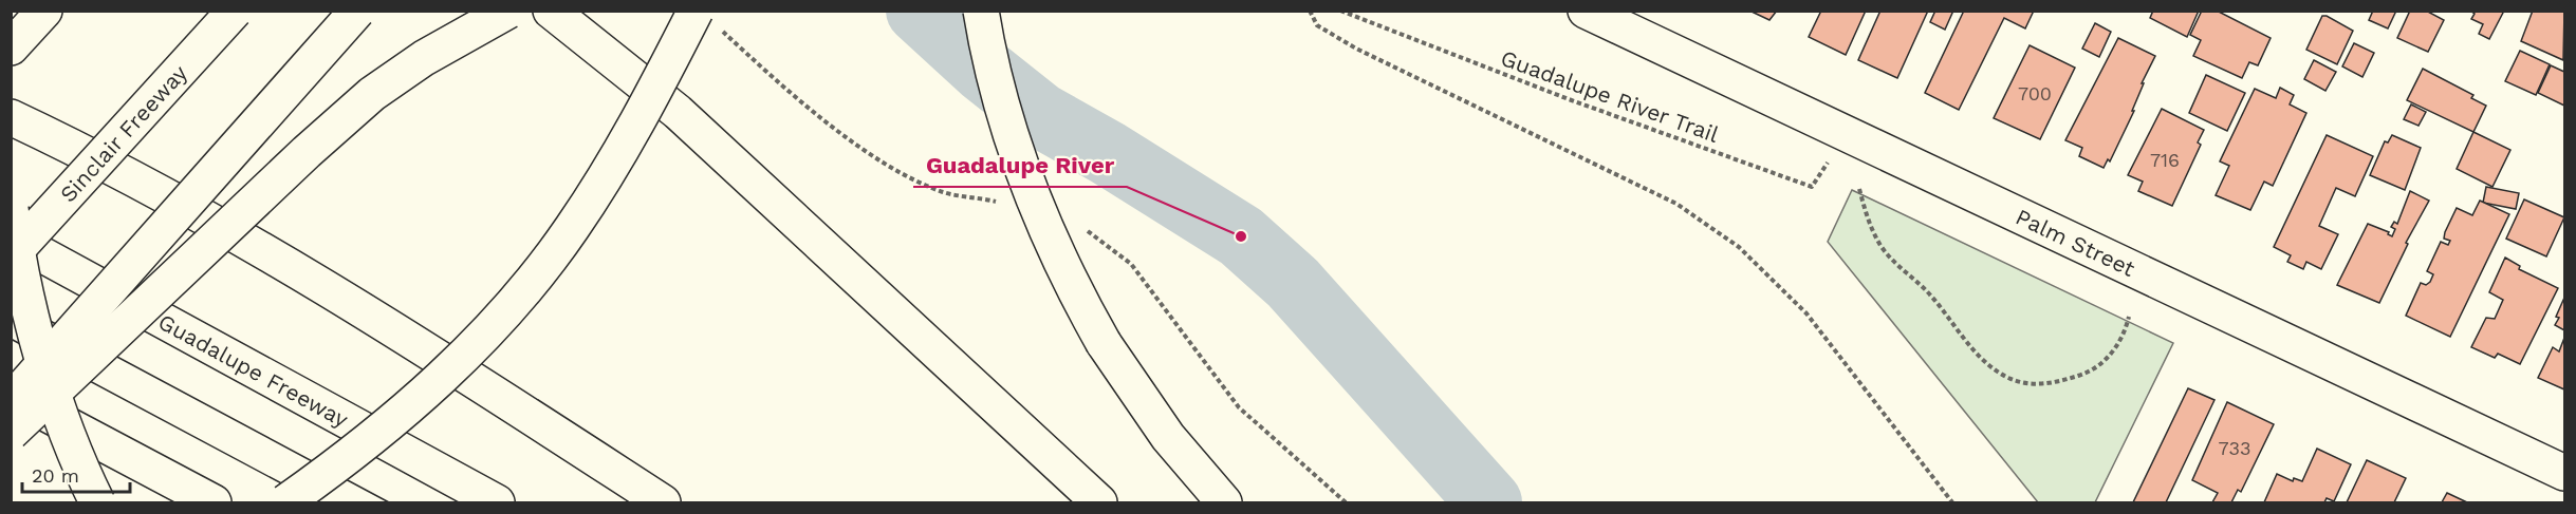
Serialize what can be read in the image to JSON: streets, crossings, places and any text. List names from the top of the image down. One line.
{"streets":{"main road":["Sinclair Freeway","Palm Street","Guadalupe Freeway"],"path":["Guadalupe River Trail"]},"crossings":[["Guadalupe River Trail","Palm Street"]],"places":["Guadalupe River"],"house_numbers":["700","716","733"],"scale_bar":"20 m"}
